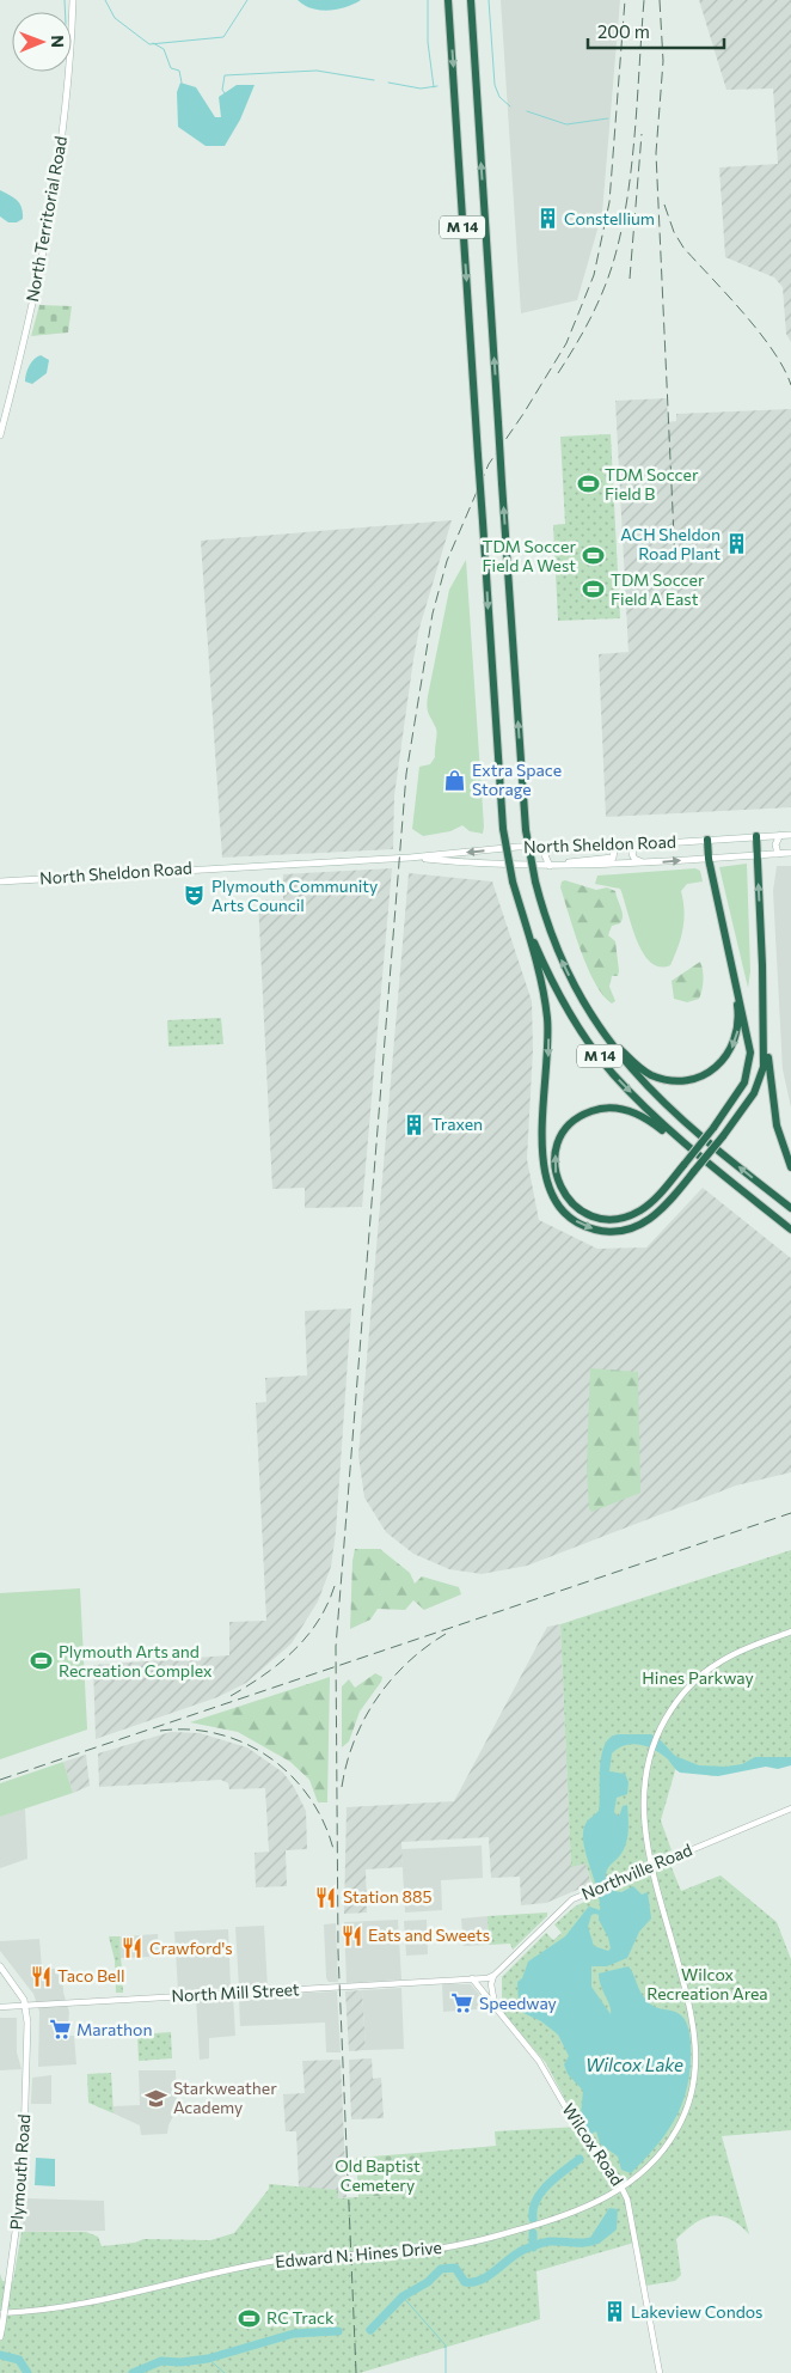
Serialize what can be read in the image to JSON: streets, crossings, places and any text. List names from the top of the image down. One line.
{"streets":{"highway":["M 14"],"main road":["North Territorial Road","North Sheldon Road","Plymouth Road"],"street":["Northville Road","North Mill Street","Wilcox Road","Edward N. Hines Drive"]},"crossings":[["Northville Road","Edward N. Hines Drive"],["North Mill Street","Wilcox Road"],["North Mill Street","Plymouth Road"],["Wilcox Road","Edward N. Hines Drive"]],"water":["Wilcox Lake"],"parks":["Hines Parkway","Wilcox Recreation Area","Old Baptist Cemetery"],"places":{"building":["Constellium","ACH Sheldon Road Plant","Traxen","Lakeview Condos"],"sports":["TDM Soccer Field B","TDM Soccer Field A West","TDM Soccer Field A East","Plymouth Arts and Recreation Complex","RC Track"],"shop":["Extra Space Storage"],"theatre":["Plymouth Community Arts Council"],"restaurant":["Station 885","Eats and Sweets","Crawford's","Taco Bell"],"supermarket":["Speedway","Marathon"],"school or university":["Starkweather Academy"]},"scale_bar":"200 m","north":"right"}
